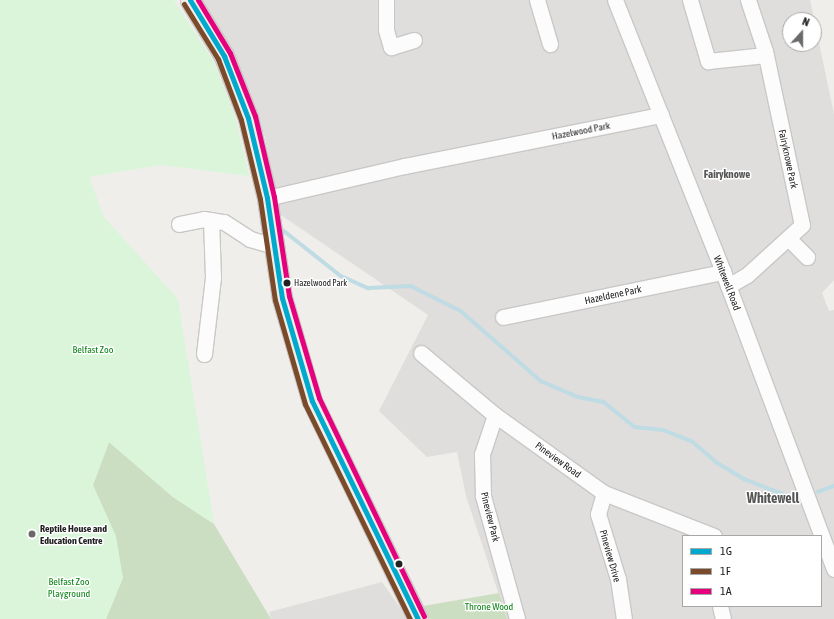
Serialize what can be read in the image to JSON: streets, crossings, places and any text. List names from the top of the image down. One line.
{"streets":{"street":["Hazelwood Park","Fairyknowe Park","Whitewell Road","Hazeldene Park","Pineview Road","Pineview Park","Pineview Drive"]},"crossings":[["Hazelwood Park","Whitewell Road"],["Fairyknowe Park","Whitewell Road"],["Fairyknowe Park","Hazeldene Park"],["Whitewell Road","Hazeldene Park"],["Pineview Road","Pineview Park"],["Pineview Road","Pineview Drive"]],"districts":["Fairyknowe","Whitewell"],"parks":["Belfast Zoo","Belfast Zoo Playground","Throne Wood"],"places":["Hazelwood Park","Reptile House and Education Centre"],"lines":["transit line 1G","transit line 1A","transit line 1F"],"legend":["1G","1F","1A"],"north":"top"}
